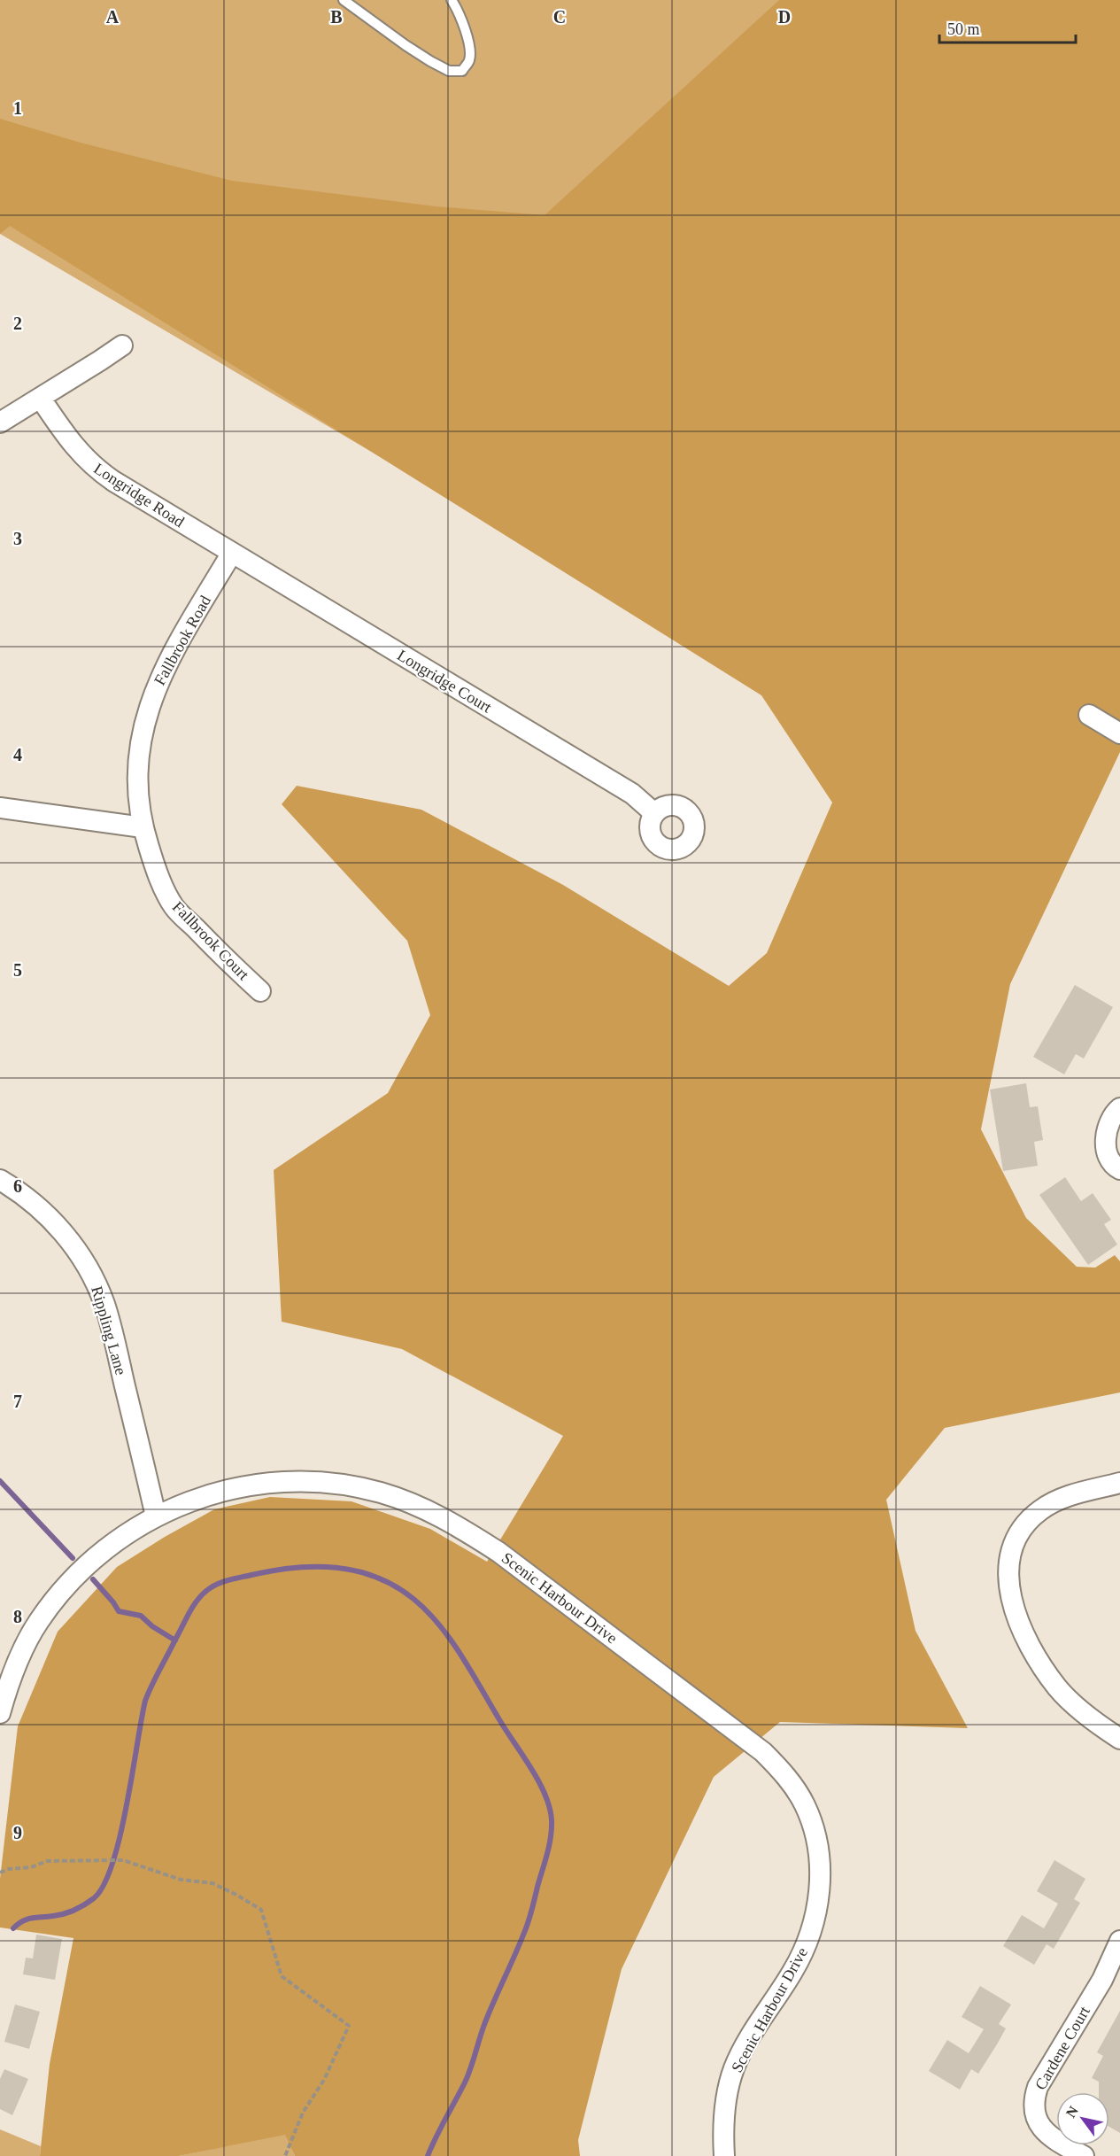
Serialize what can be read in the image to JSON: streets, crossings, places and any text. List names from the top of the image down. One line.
{"streets":{"street":["Longridge Road","Fallbrook Road","Longridge Court","Fallbrook Court","Rippling Lane","Scenic Harbour Drive","Cardene Court"]},"crossings":[["Longridge Road","Fallbrook Road"],["Longridge Road","Longridge Court"],["Fallbrook Road","Longridge Court"],["Fallbrook Road","Fallbrook Court"],["Rippling Lane","Scenic Harbour Drive"]],"scale_bar":"50 m","north":"top left","grid":{"columns":["A","B","C","D"],"rows":["1","2","3","4","5","6","7","8","9"]}}
